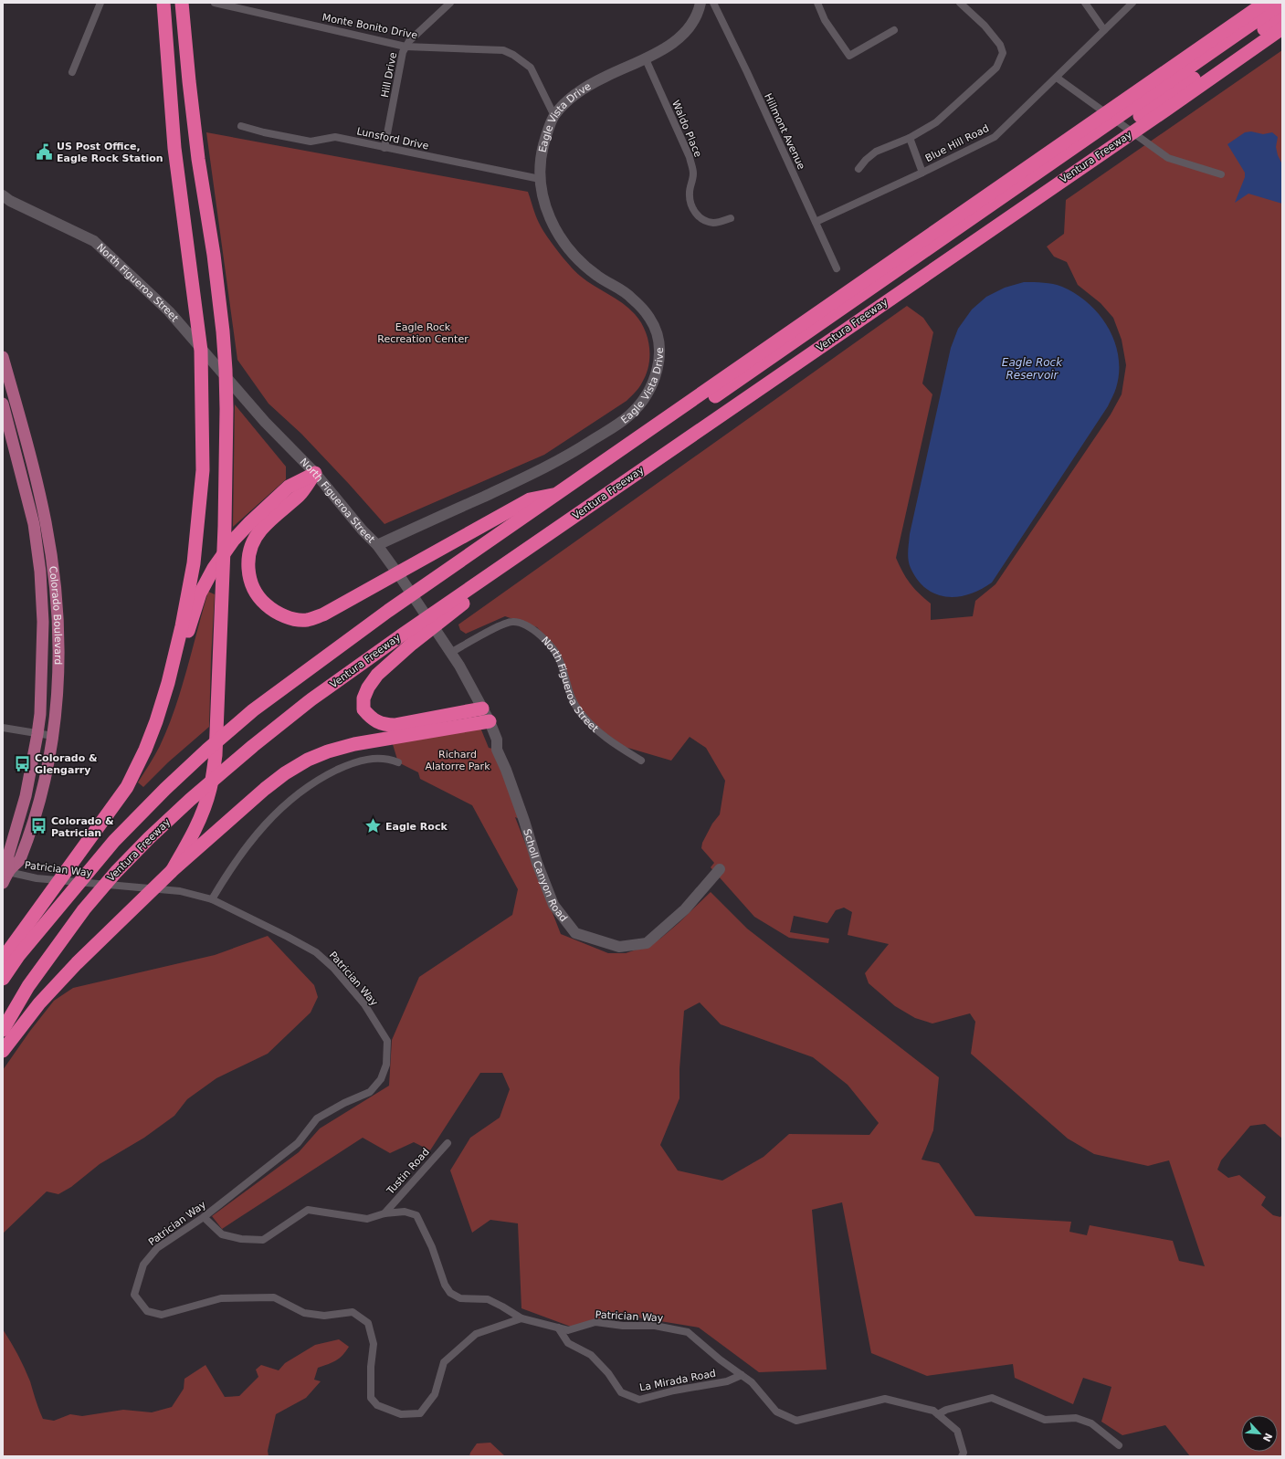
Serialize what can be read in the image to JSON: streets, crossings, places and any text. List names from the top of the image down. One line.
{"streets":{"highway":["Ventura Freeway"],"main road":["Colorado Boulevard"],"street":["Monte Bonito Drive","Hill Drive","Eagle Vista Drive","Waldo Place","Hillmont Avenue","Lunsford Drive","Blue Hill Road","North Figueroa Street","Patrician Way","Scholl Canyon Road","Tustin Road","La Mirada Road"]},"crossings":[["Monte Bonito Drive","Hill Drive"],["Monte Bonito Drive","Eagle Vista Drive"],["Hill Drive","Lunsford Drive"],["Eagle Vista Drive","Waldo Place"],["Eagle Vista Drive","Lunsford Drive"],["Eagle Vista Drive","North Figueroa Street"],["Hillmont Avenue","Blue Hill Road"],["North Figueroa Street","Scholl Canyon Road"],["Colorado Boulevard","Patrician Way"],["Patrician Way","La Mirada Road"]],"water":["Eagle Rock Reservoir"],"parks":["Eagle Rock Recreation Center","Richard Alatorre Park"],"places":{"public building":["US Post Office, Eagle Rock Station"],"bus stop":["Colorado & Glengarry","Colorado & Patrician"],"place":["Eagle Rock"]},"north":"bottom right"}
